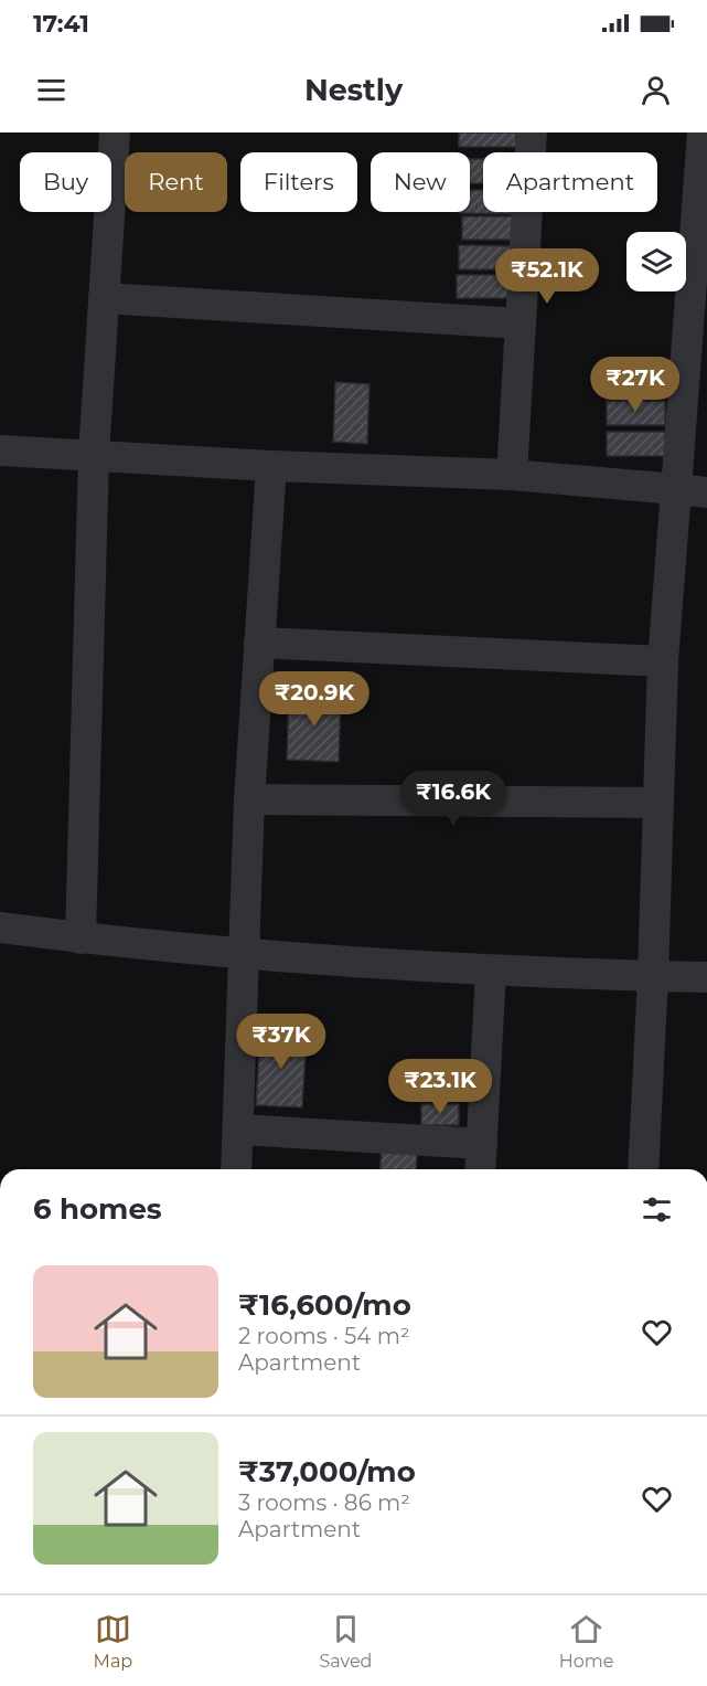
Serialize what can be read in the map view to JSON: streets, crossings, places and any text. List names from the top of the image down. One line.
{"page":{"status":"17:41","header":"Nestly","chip":["Buy","Rent","Filters","New","Apartment"],"price":["₹52.1K","₹27K","₹20.9K","₹16.6K","₹37K","₹23.1K"],"heading":"6 homes","list":[{"name":"₹16,600/mo","note":"2 rooms · 54 m² · Apartment"},{"name":"₹37,000/mo","note":"3 rooms · 86 m² · Apartment"}],"tabs":["Map","Saved","Home"]}}
